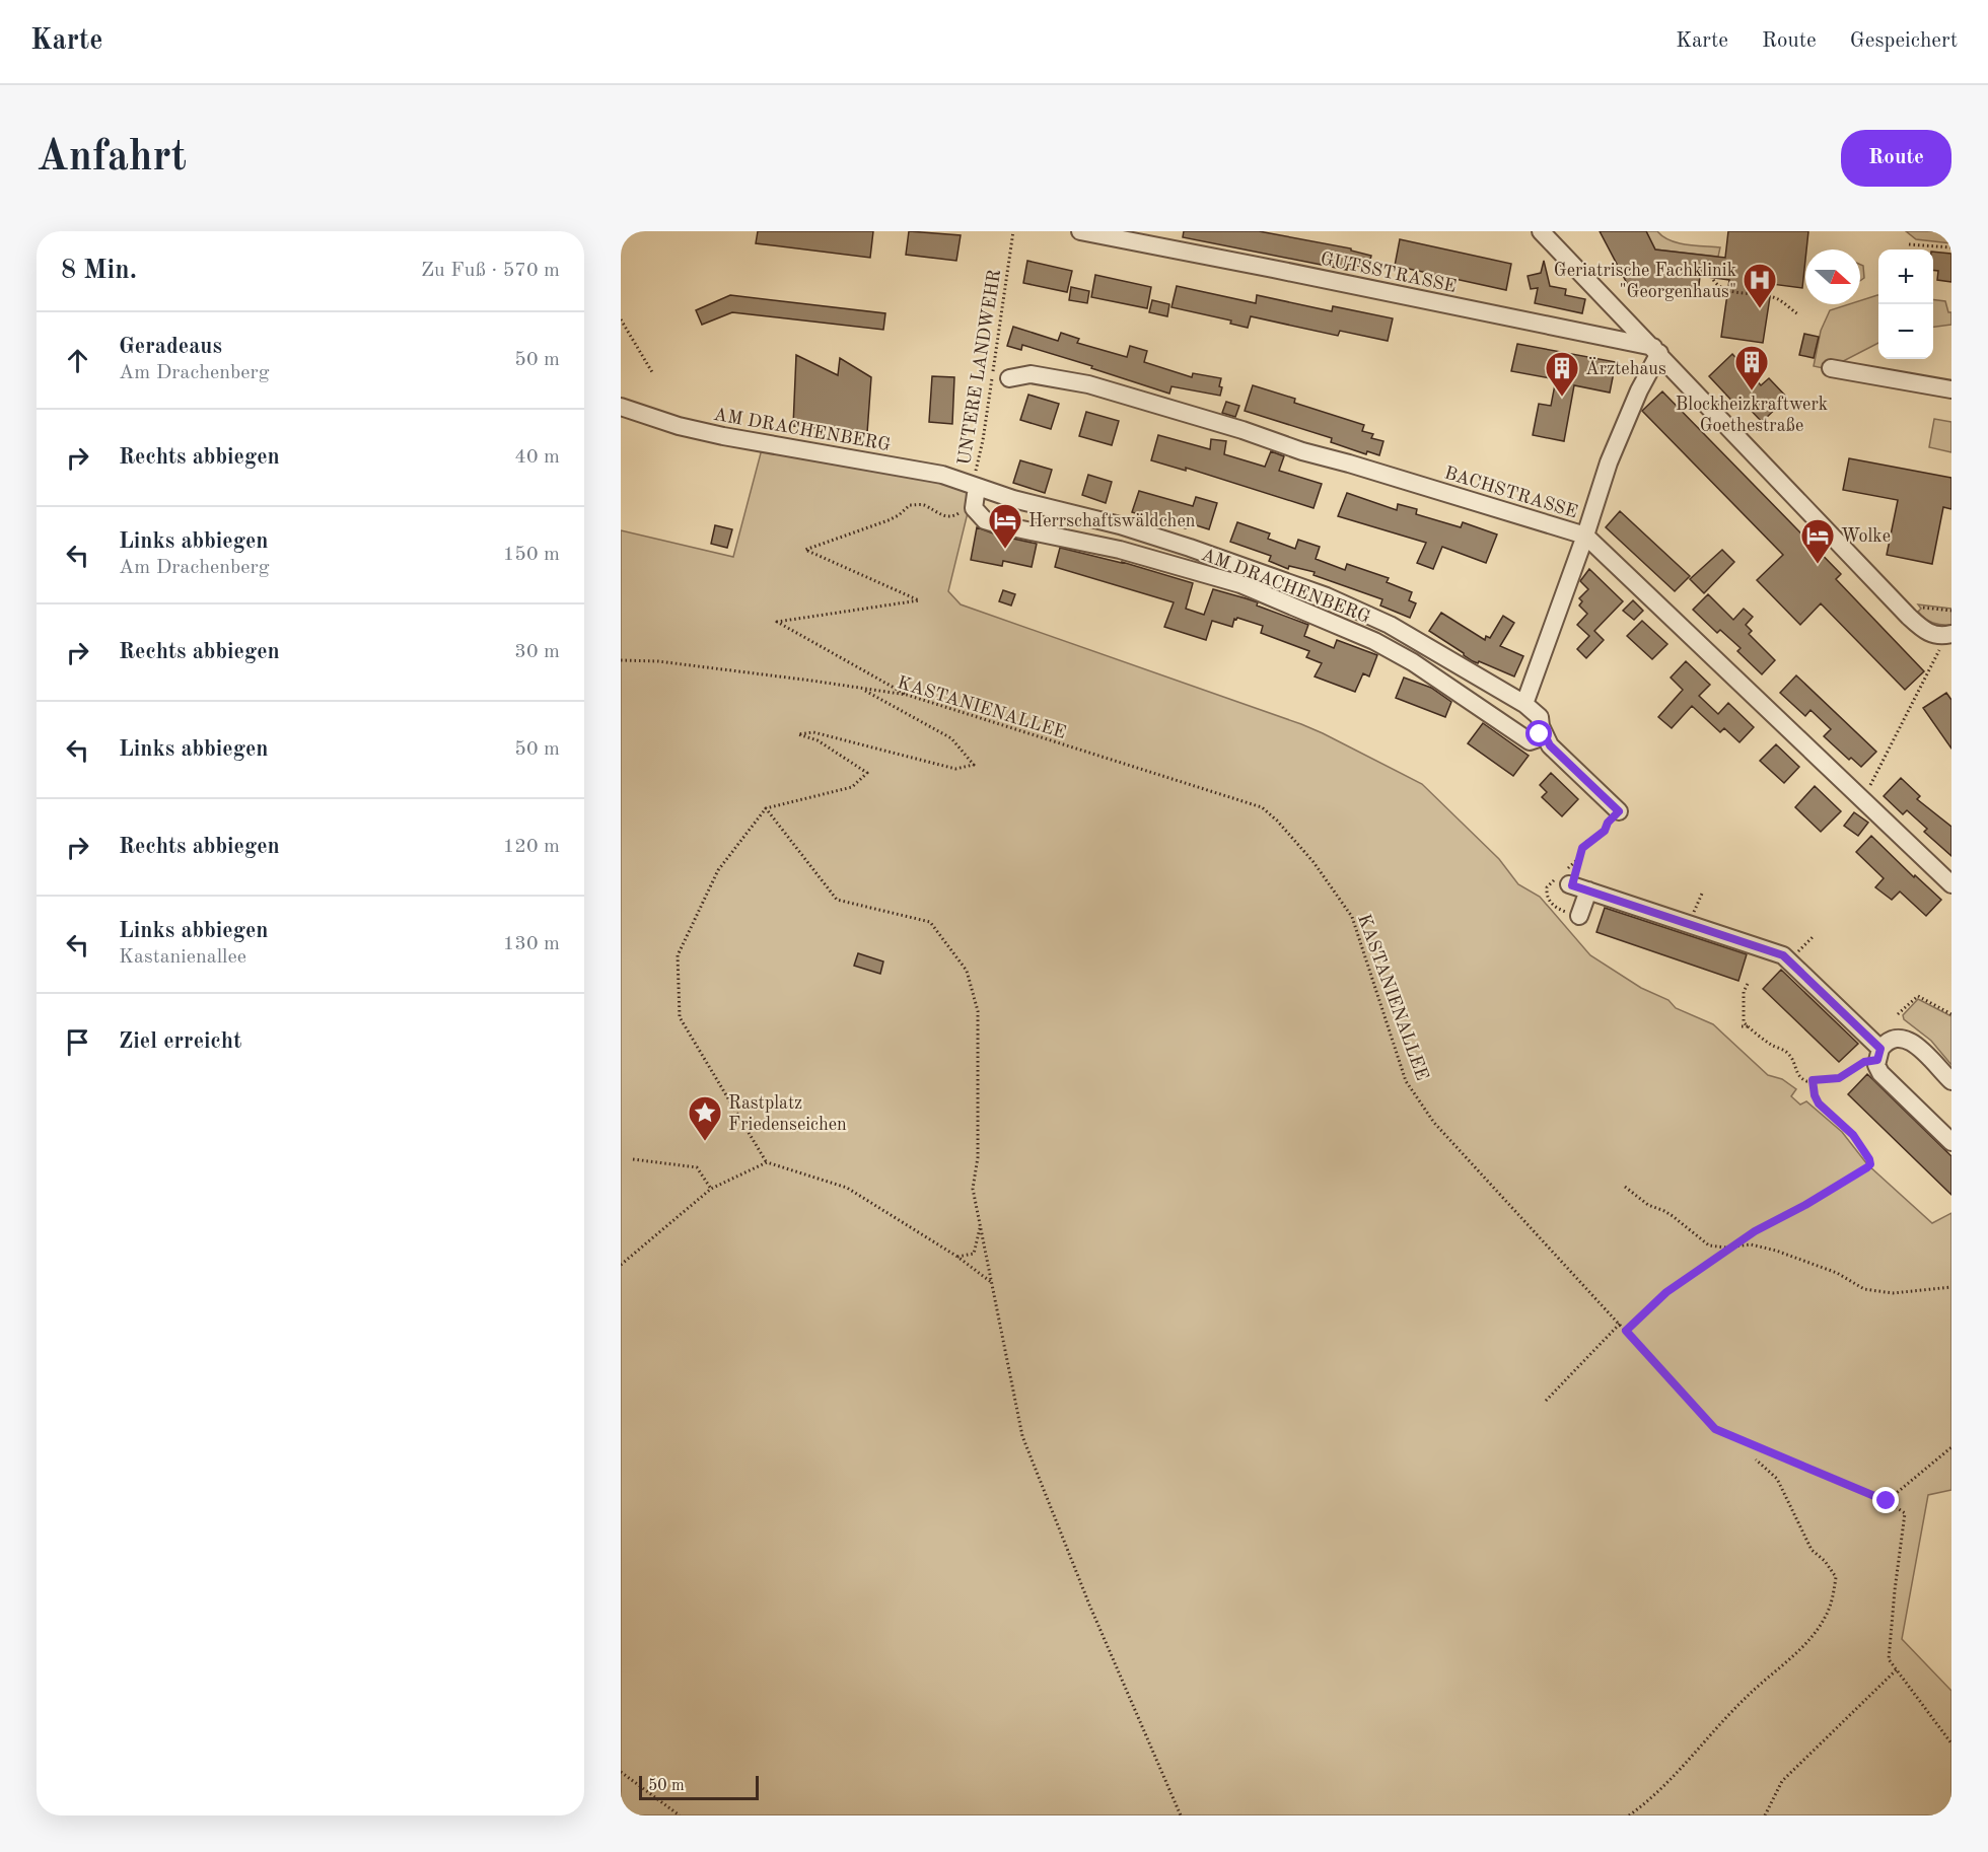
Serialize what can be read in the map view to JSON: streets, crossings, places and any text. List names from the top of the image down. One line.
{"streets":{"street":["GUTSSTRASSE","AM DRACHENBERG","BACHSTRASSE"],"path":["UNTERE LANDWEHR","KASTANIENALLEE"]},"crossings":[["UNTERE LANDWEHR","AM DRACHENBERG"],["UNTERE LANDWEHR","KASTANIENALLEE"]],"places":{"hospital":["Geriatrische Fachklinik \"Georgenhaus\""],"building":["Blockheizkraftwerk Goethestraße","Ärztehaus"],"hotel":["Herrschaftswäldchen","Wolke"],"place":["Rastplatz Friedenseichen"]},"scale_bar":"50 m","north":"right","page":{"header":"Karte","nav":["Karte","Route","Gespeichert"],"buttons":"Route","title":"Anfahrt","heading":["8 Min.","Zu Fuß · 570 m"],"map_buttons":["+","−"],"list":[["Geradeaus","Am Drachenberg","50 m"],["Rechts abbiegen","40 m"],["Links abbiegen","Am Drachenberg","150 m"],["Rechts abbiegen","30 m"],["Links abbiegen","50 m"],["Rechts abbiegen","120 m"],["Links abbiegen","Kastanienallee","130 m"],"Ziel erreicht"],"scale":"50 m"}}
